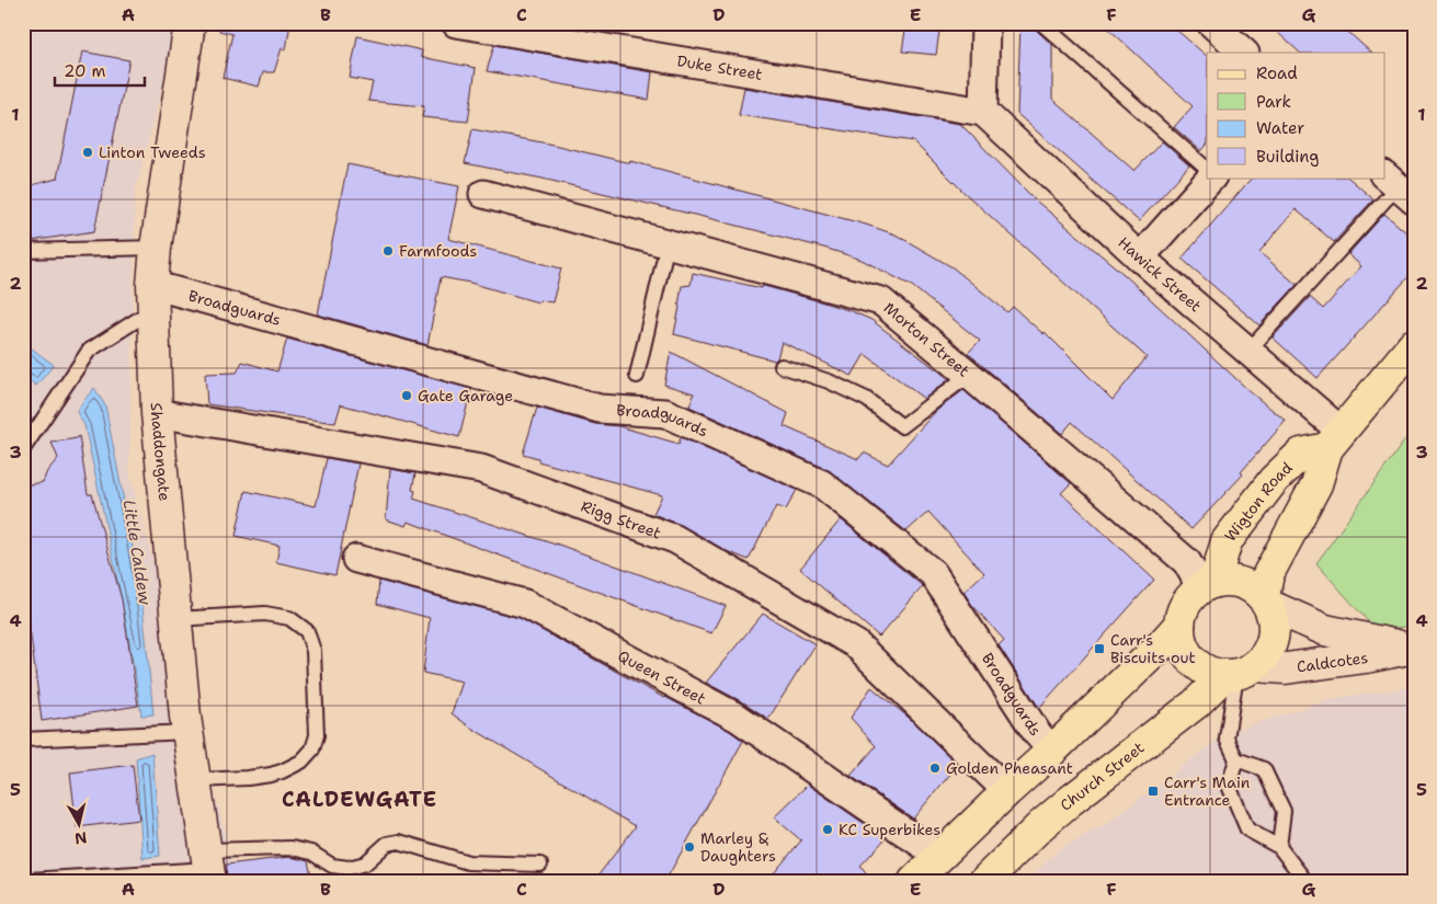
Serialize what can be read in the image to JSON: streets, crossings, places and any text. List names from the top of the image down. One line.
{"streets":{"main road":["Shaddongate","Wigton Road","Caldcotes","Church Street"],"street":["Duke Street","Hawick Street","Broadguards","Morton Street","Rigg Street","Queen Street"]},"crossings":[["Duke Street","Hawick Street"],["Hawick Street","Wigton Road"],["Broadguards","Shaddongate"],["Morton Street","Wigton Road"],["Morton Street","Caldcotes"],["Morton Street","Church Street"],["Shaddongate","Rigg Street"],["Wigton Road","Caldcotes"],["Wigton Road","Church Street"],["Caldcotes","Church Street"]],"districts":["CALDEWGATE"],"water":["Little Caldew"],"places":{"other":["Linton Tweeds","Farmfoods","Gate Garage","Golden Pheasant","KC Superbikes","Marley & Daughters"],"transit":["Carr's Biscuits out","Carr's Main Entrance"]},"legend":["Road","Park","Water","Building"],"scale_bar":"20 m","north":"bottom","grid":{"columns":["A","B","C","D","E","F","G"],"rows":["1","2","3","4","5"]}}
